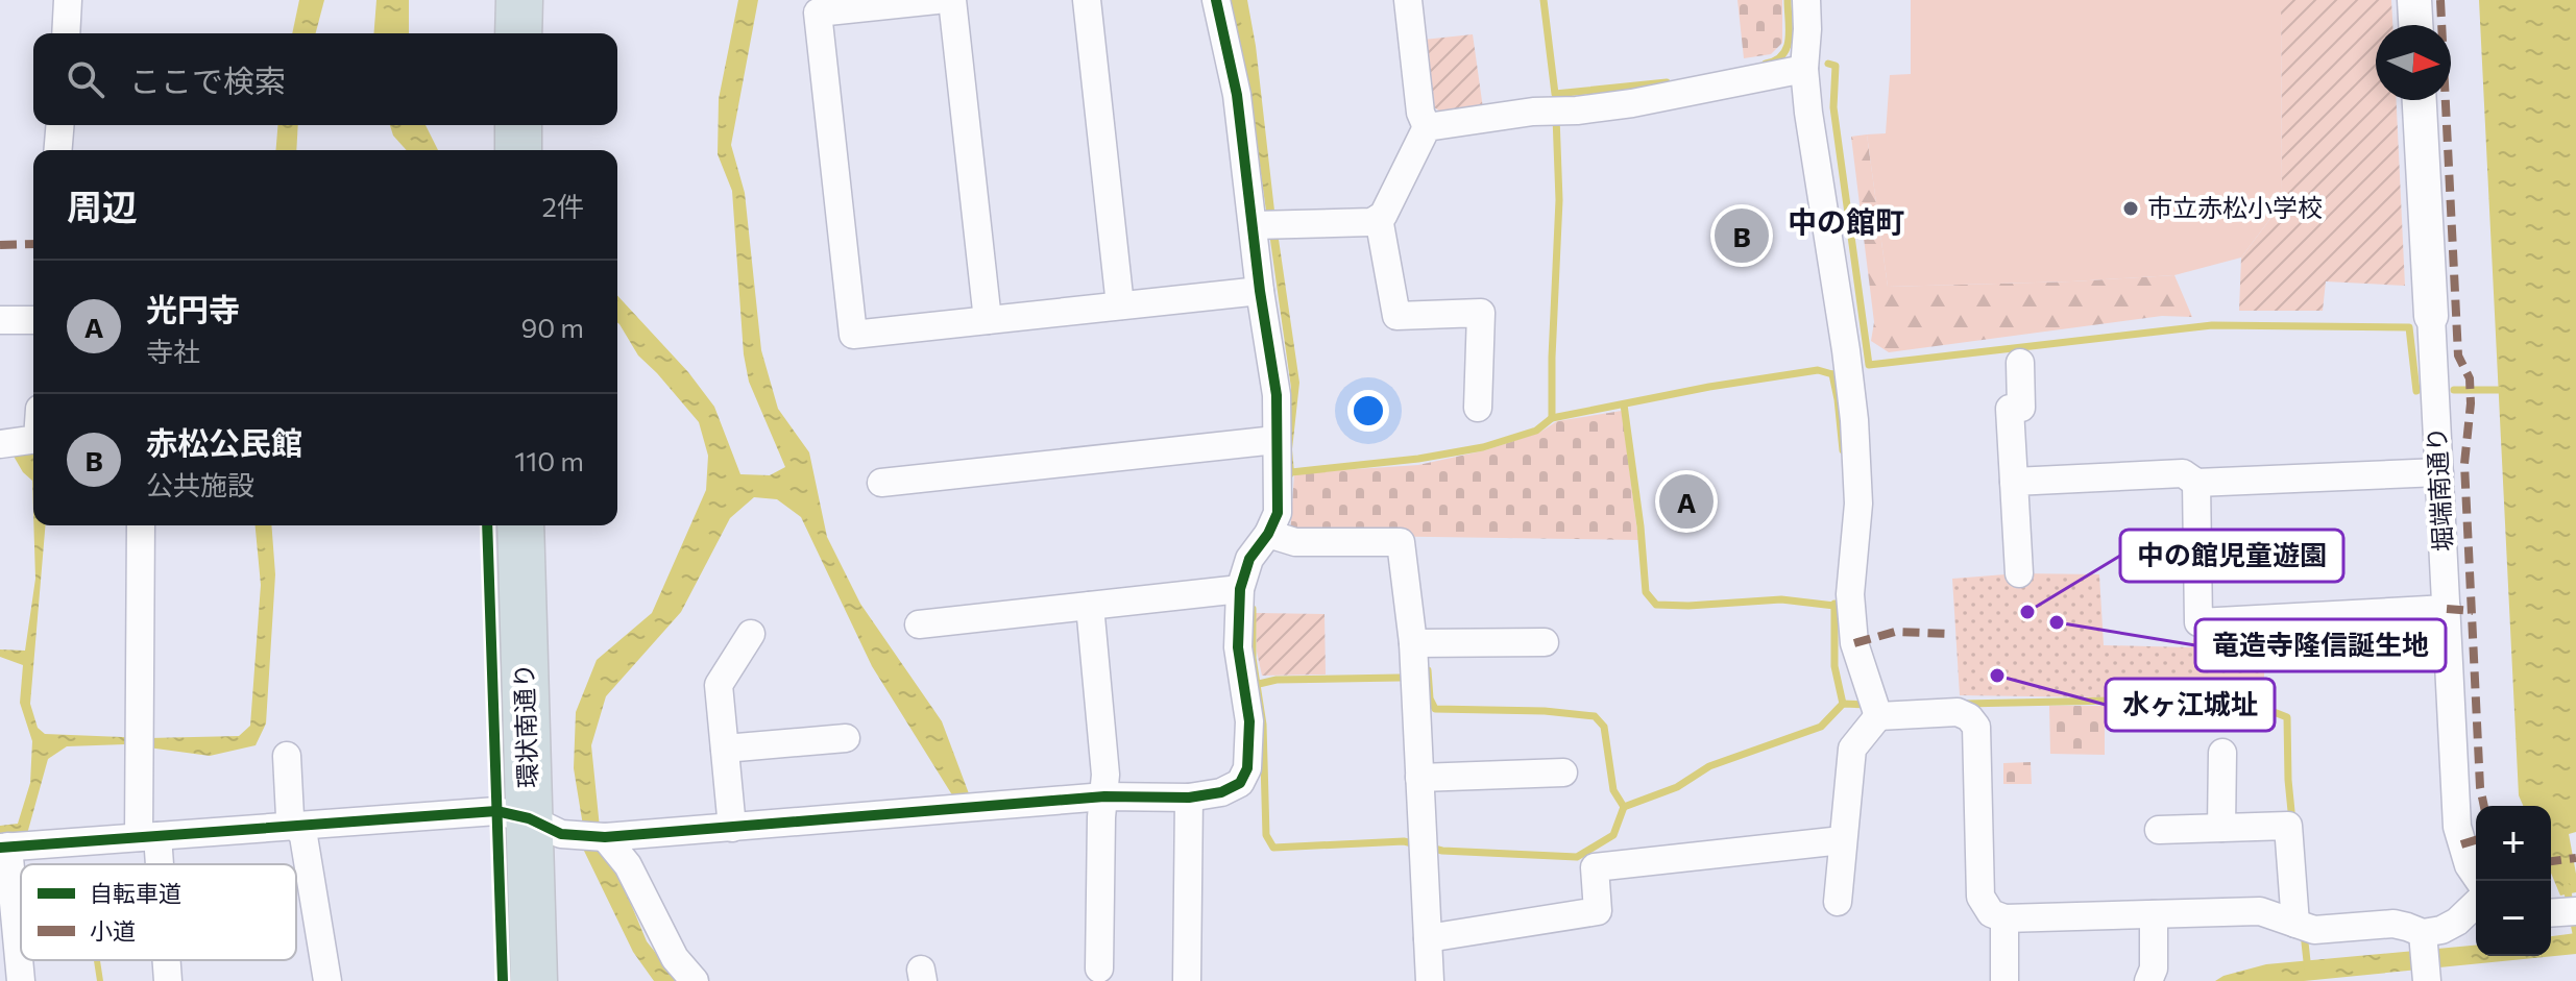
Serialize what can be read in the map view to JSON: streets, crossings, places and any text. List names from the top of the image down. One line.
{"streets":{"highway":["環状南通り"],"street":["堀端南通り"]},"districts":["中の館町"],"places":["市立赤松小学校","中の館児童遊園","竜造寺隆信誕生地","水ヶ江城址"],"legend":["自転車道","小道"],"north":"right","page":{"search":"ここで検索","heading":["周辺","2件"],"pins":["B","A"],"list":[{"mark":"A","name":"光円寺","note":"寺社","value":"90 m"},{"mark":"B","name":"赤松公民館","note":"公共施設","value":"110 m"}],"map_buttons":["+","−"]}}
